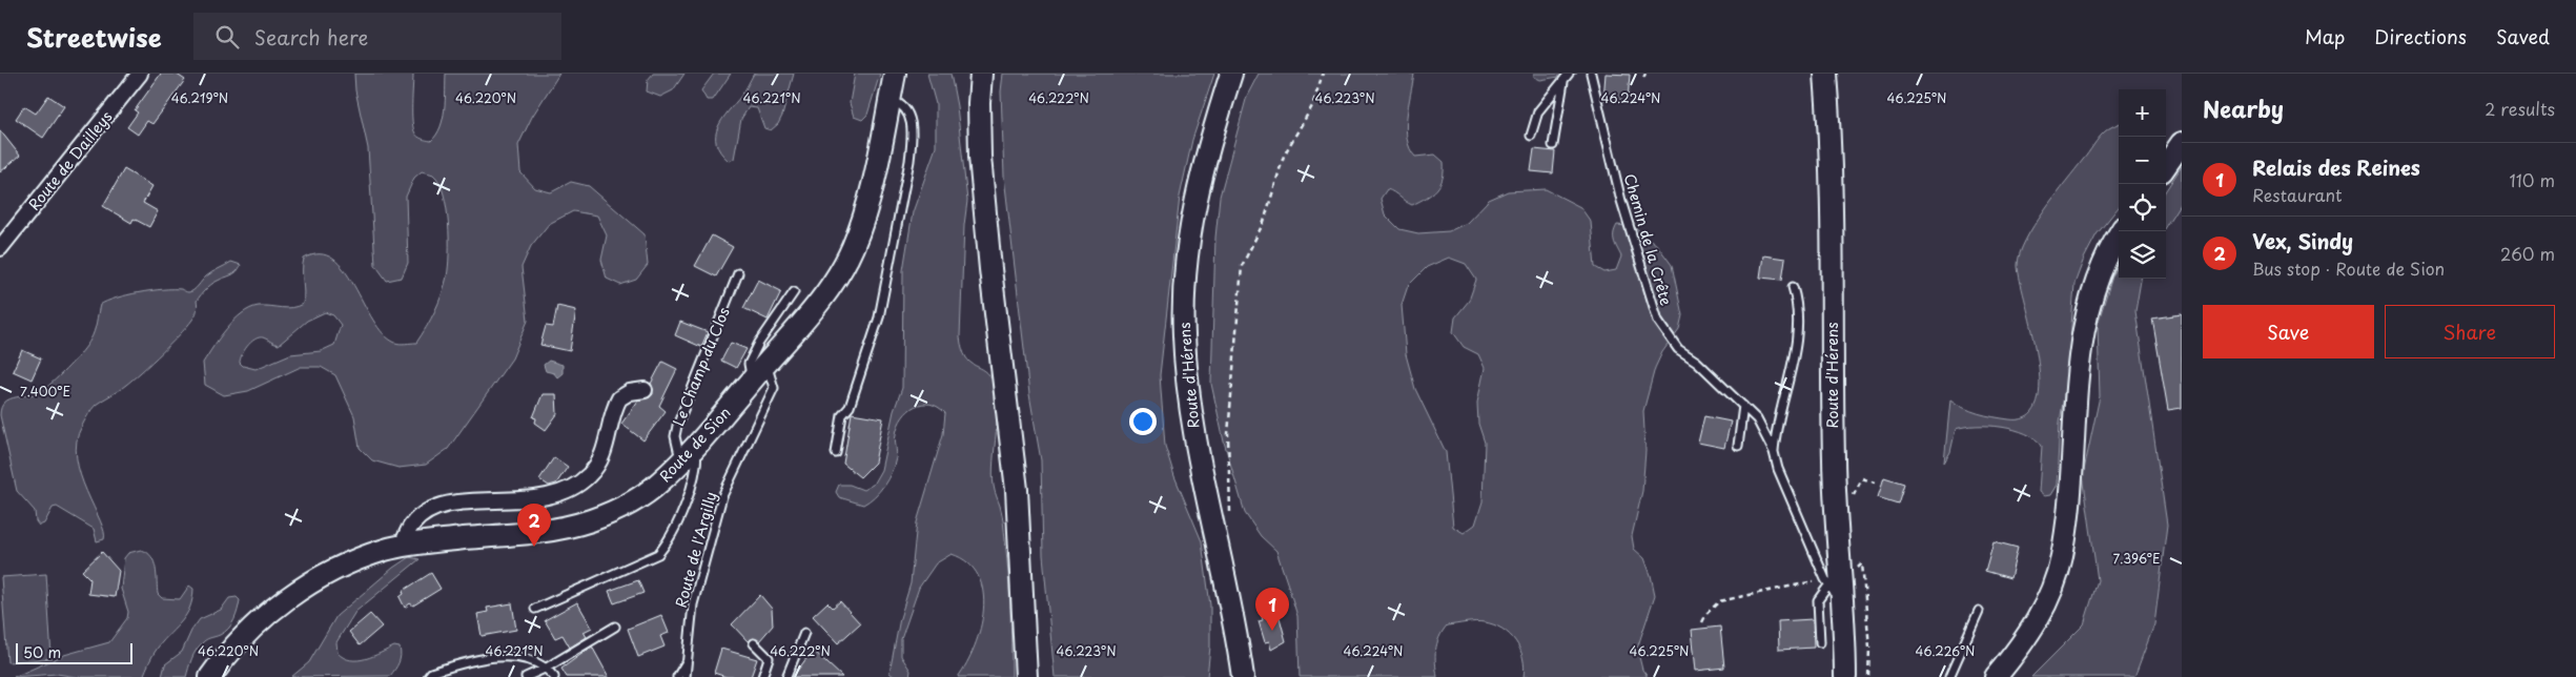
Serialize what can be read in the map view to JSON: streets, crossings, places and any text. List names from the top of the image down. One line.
{"streets":{"main road":["Route d'Hérens","Route de Sion"],"street":["Route de Dailleys"],"lane":["Chemin de la Crête","Le Champ du Clos","Route de l'Argilly"]},"crossings":[["Chemin de la Crête","Route d'Hérens"],["Le Champ du Clos","Route de Sion"],["Route de Sion","Route de l'Argilly"]],"scale_bar":"50 m","page":{"header":"Streetwise","search":"Search here","nav":["Map","Directions","Saved"],"heading":["Nearby","2 results"],"map_buttons":["+","−"],"list":[{"mark":"1","name":"Relais des Reines","note":"Restaurant","value":"110 m"},{"mark":"2","name":"Vex, Sindy","note":"Bus stop · Route de Sion","value":"260 m"}],"buttons":["Save","Share"],"pins":["2","1"],"scale":"50 m"},"coordinates":["46.219°N","46.220°N","46.221°N","46.222°N","46.223°N","46.224°N","46.225°N","7.400°E","7.396°E","46.226°N"]}
